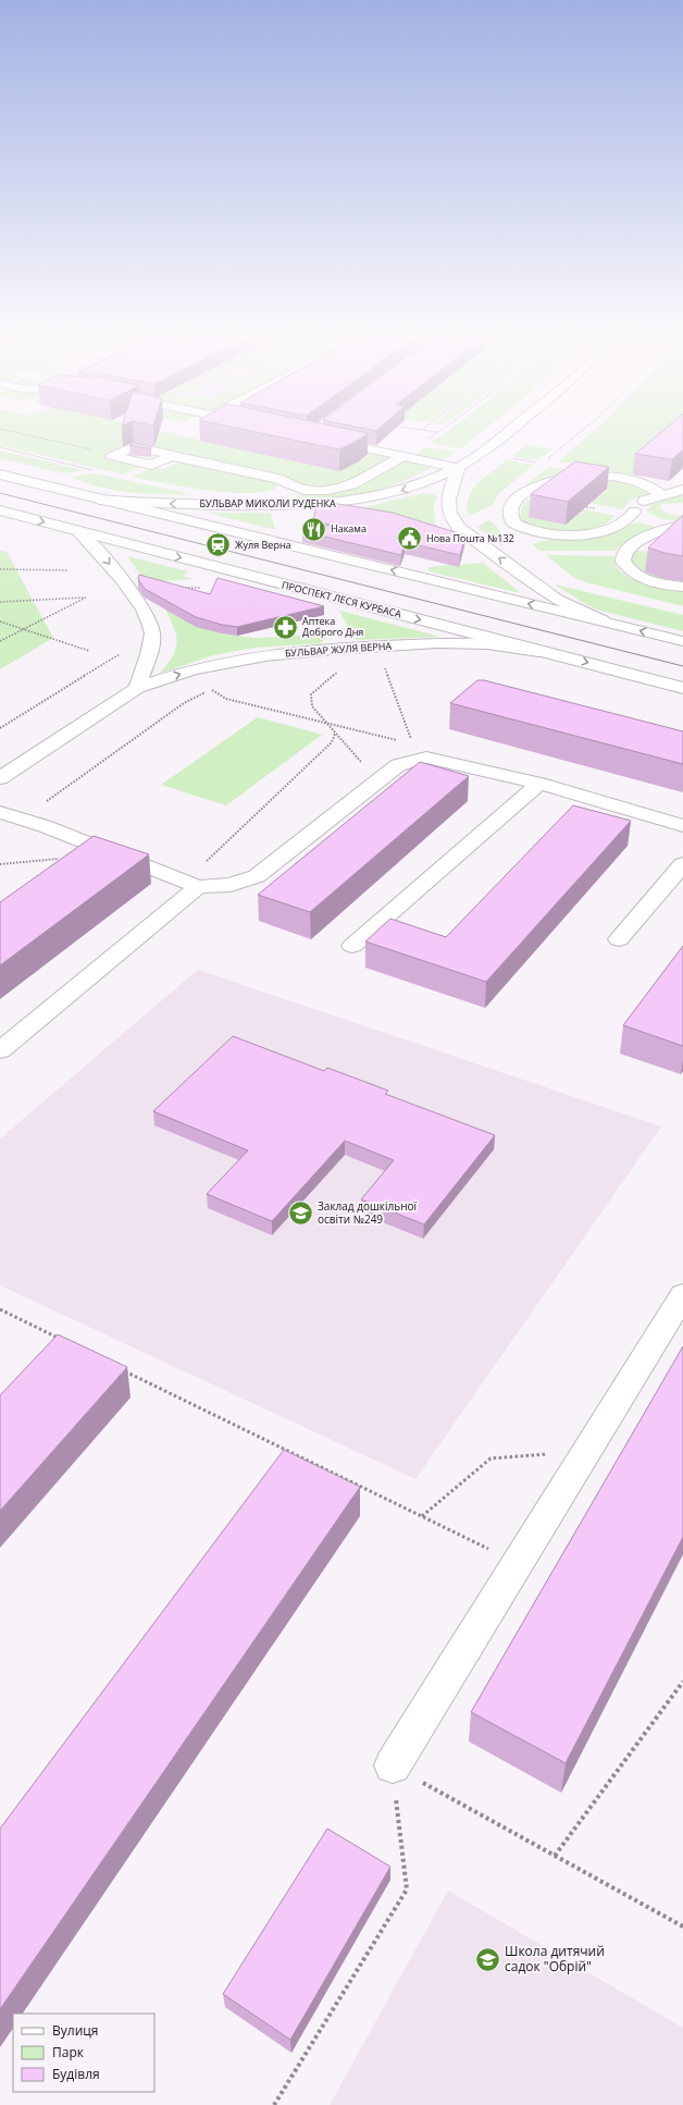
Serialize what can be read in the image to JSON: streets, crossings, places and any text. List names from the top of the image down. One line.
{"streets":{"street":["БУЛЬВАР МИКОЛИ РУДЕНКА","ПРОСПЕКТ ЛЕСЯ КУРБАСА","БУЛЬВАР ЖУЛЯ ВЕРНА"]},"crossings":[["ПРОСПЕКТ ЛЕСЯ КУРБАСА","БУЛЬВАР ЖУЛЯ ВЕРНА"]],"places":{"restaurant":["Накама"],"public building":["Нова Пошта №132"],"station":["Жуля Верна"],"pharmacy":["Аптека Доброго Дня"],"school or university":["Заклад дошкільної освіти №249","Школа дитячий садок \"Обрій\""]},"legend":["Вулиця","Парк","Будівля"]}
